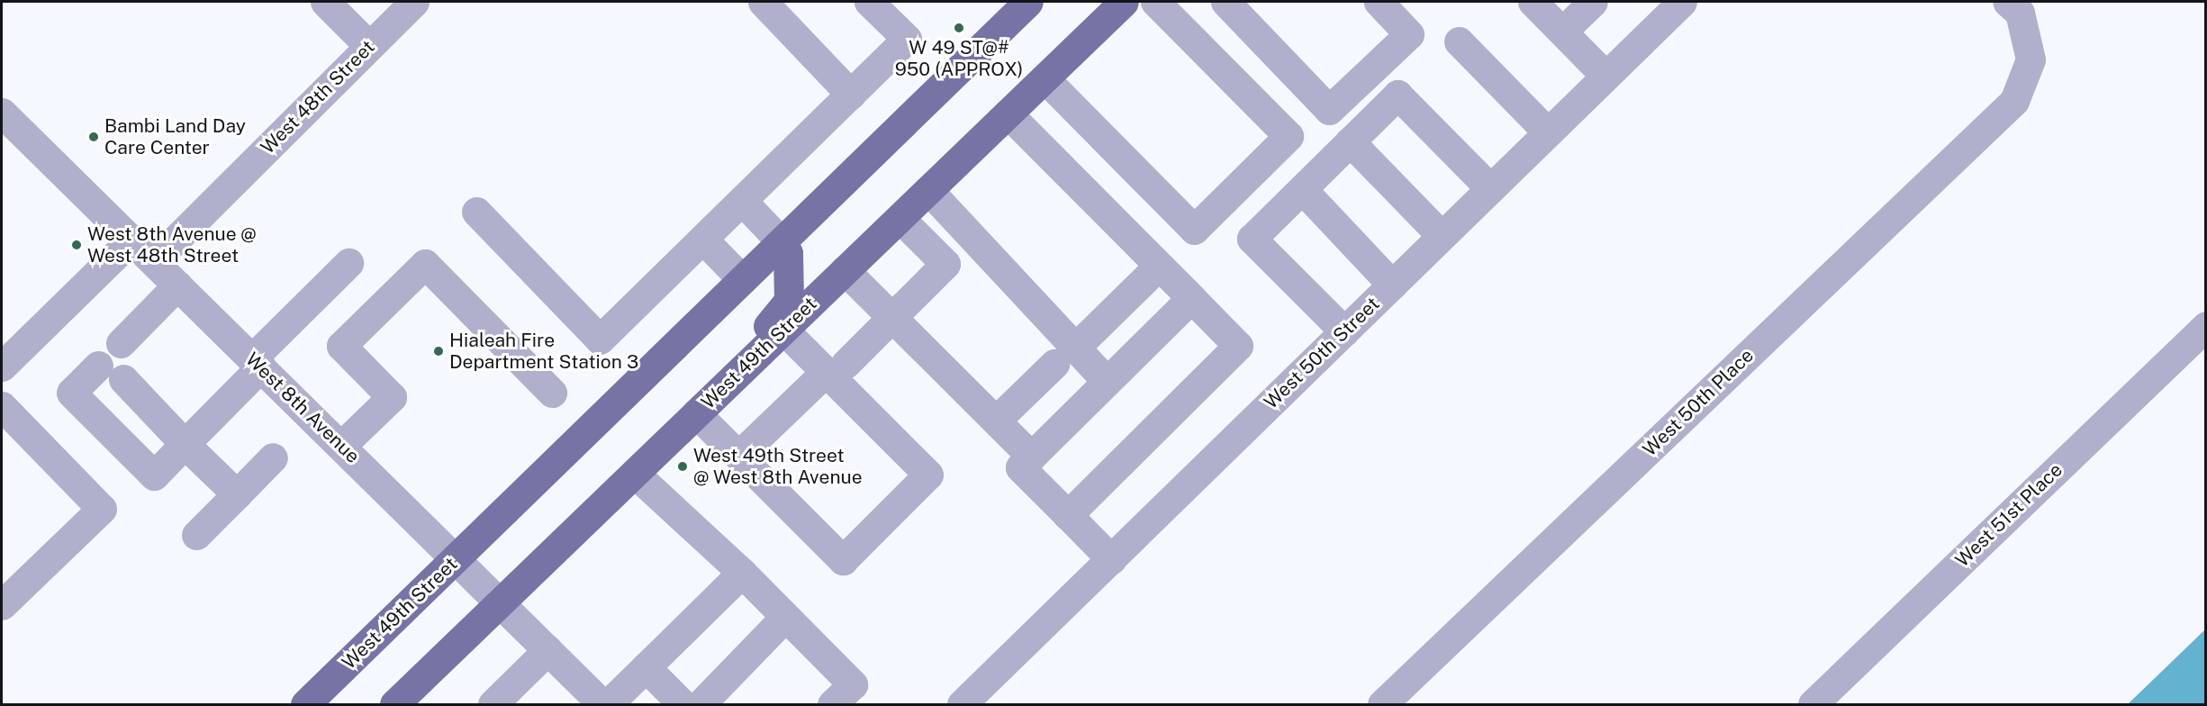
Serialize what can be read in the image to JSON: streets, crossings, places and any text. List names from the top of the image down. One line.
{"streets":{"main road":["West 49th Street"],"street":["West 48th Street","West 50th Street","West 50th Place","West 8th Avenue","West 51st Place"]},"crossings":[["West 48th Street","West 8th Avenue"],["West 49th Street","West 8th Avenue"]],"places":["W 49 ST@# 950 (APPROX)","Bambi Land Day Care Center","West 8th Avenue @ West 48th Street","Hialeah Fire Department Station 3","West 49th Street @ West 8th Avenue"]}
